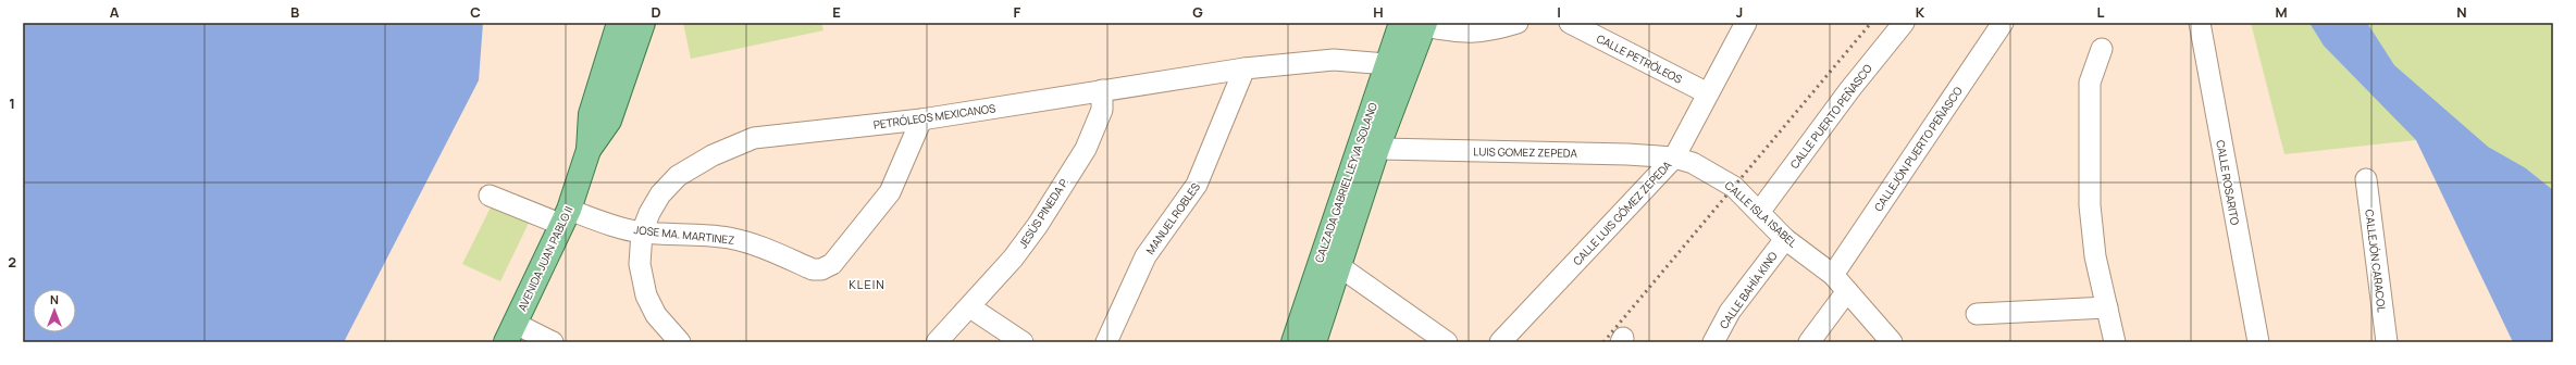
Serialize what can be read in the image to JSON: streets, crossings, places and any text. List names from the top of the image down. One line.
{"streets":{"main road":["CALZADA GABRIEL LEYVA SOLANO","AVENIDA JUAN PABLO II"],"street":["CALLE PETRÓLEOS","PETRÓLEOS MEXICANOS","CALLE PUERTO PEÑASCO","CALLEJÓN PUERTO PEÑASCO","LUIS GOMEZ ZEPEDA","CALLE ROSARITO","JESÚS PINEDA P.","CALLE LUIS GÓMEZ ZEPEDA","CALLE ISLA ISABEL","MANUEL ROBLES","JOSE MA. MARTINEZ","CALLEJÓN CARACOL","CALLE BAHÍA KINO"]},"crossings":[["CALLE PETRÓLEOS","CALLE LUIS GÓMEZ ZEPEDA"],["PETRÓLEOS MEXICANOS","CALZADA GABRIEL LEYVA SOLANO"],["PETRÓLEOS MEXICANOS","JESÚS PINEDA P."],["PETRÓLEOS MEXICANOS","MANUEL ROBLES"],["PETRÓLEOS MEXICANOS","JOSE MA. MARTINEZ"],["CALLE PUERTO PEÑASCO","CALLE ISLA ISABEL"],["CALLEJÓN PUERTO PEÑASCO","CALLE ISLA ISABEL"],["LUIS GOMEZ ZEPEDA","CALZADA GABRIEL LEYVA SOLANO"],["LUIS GOMEZ ZEPEDA","CALLE LUIS GÓMEZ ZEPEDA"],["LUIS GOMEZ ZEPEDA","CALLE ISLA ISABEL"],["CALLE LUIS GÓMEZ ZEPEDA","CALLE ISLA ISABEL"],["CALLE ISLA ISABEL","CALLE BAHÍA KINO"],["JOSE MA. MARTINEZ","AVENIDA JUAN PABLO II"]],"districts":["KLEIN"],"north":"top","grid":{"columns":["A","B","C","D","E","F","G","H","I","J","K","L","M","N"],"rows":["1","2"]}}
